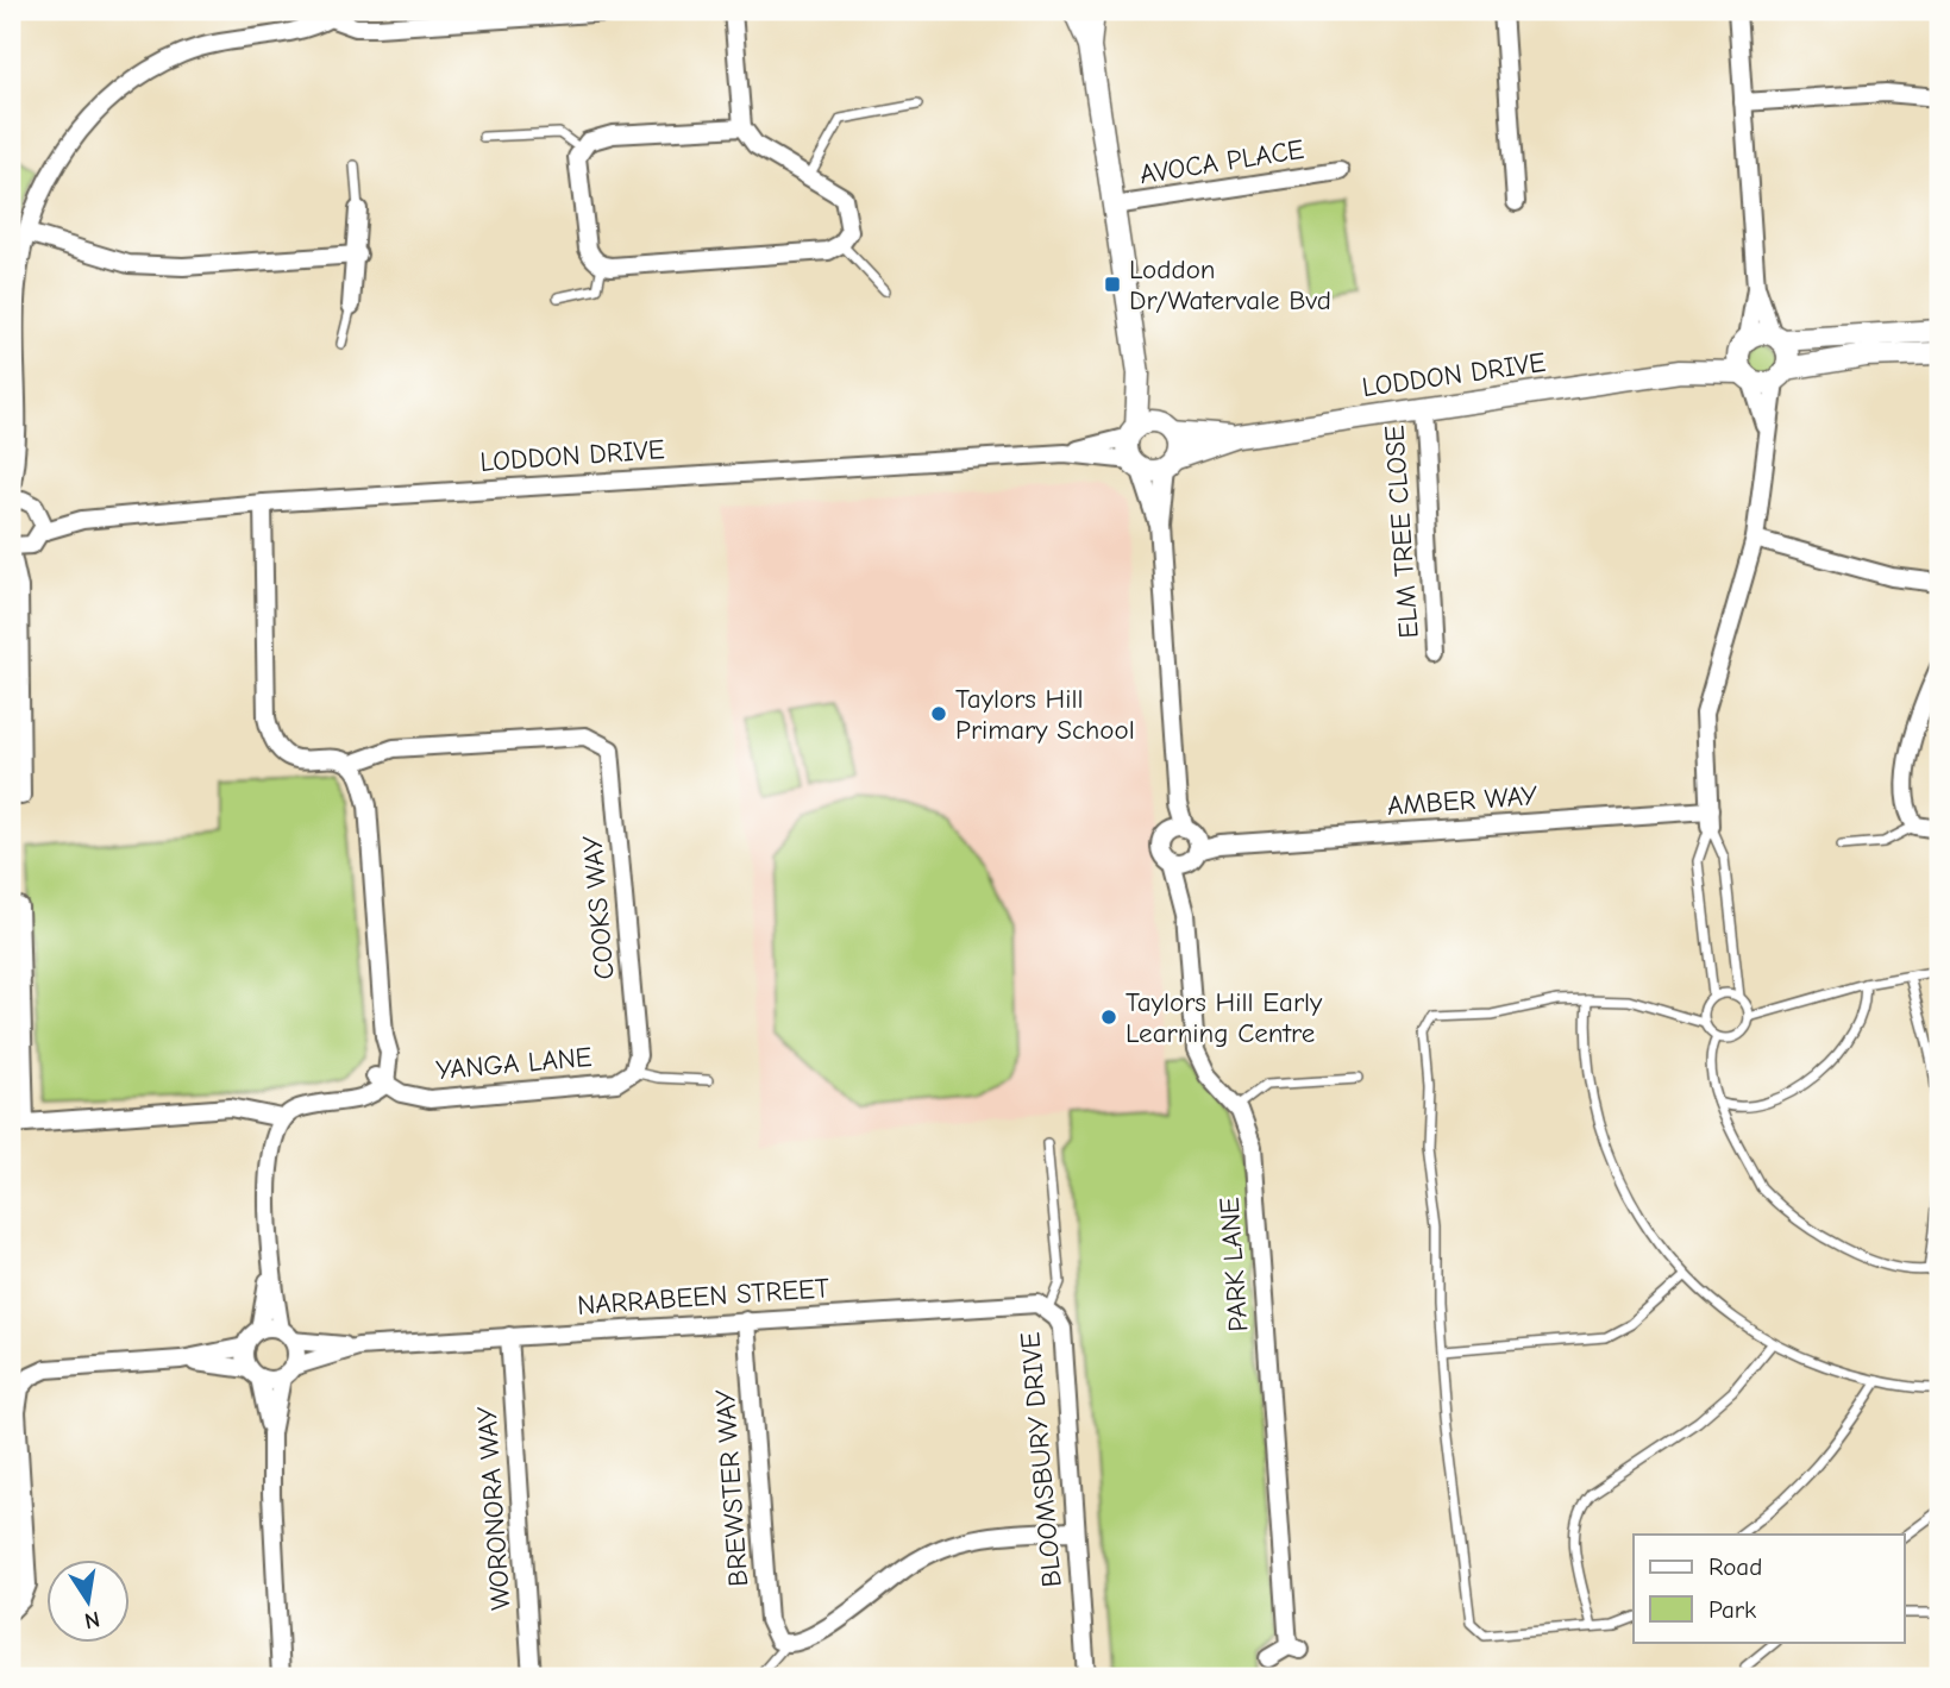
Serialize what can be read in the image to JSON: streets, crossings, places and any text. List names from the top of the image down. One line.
{"streets":{"street":["AVOCA PLACE","LODDON DRIVE","ELM TREE CLOSE","AMBER WAY","COOKS WAY","YANGA LANE","PARK LANE","NARRABEEN STREET","BLOOMSBURY DRIVE","BREWSTER WAY","WORONORA WAY"]},"crossings":[["LODDON DRIVE","ELM TREE CLOSE"],["LODDON DRIVE","PARK LANE"],["AMBER WAY","PARK LANE"],["COOKS WAY","YANGA LANE"],["NARRABEEN STREET","BLOOMSBURY DRIVE"],["NARRABEEN STREET","BREWSTER WAY"],["NARRABEEN STREET","WORONORA WAY"]],"places":{"transit":["Loddon Dr/Watervale Bvd"],"other":["Taylors Hill Primary School","Taylors Hill Early Learning Centre"]},"legend":["Road","Park"],"north":"bottom"}
